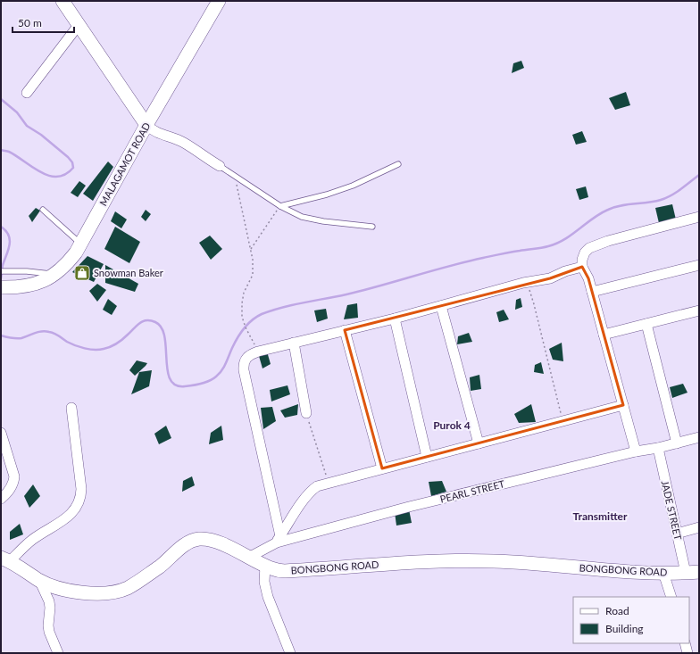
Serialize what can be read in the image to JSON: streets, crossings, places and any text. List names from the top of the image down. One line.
{"streets":{"street":["MALAGAMOT ROAD","PEARL STREET","JADE STREET","BONGBONG ROAD"]},"crossings":[["PEARL STREET","JADE STREET"],["PEARL STREET","BONGBONG ROAD"],["JADE STREET","BONGBONG ROAD"]],"districts":["Purok 4","Transmitter"],"places":{"shop":["Snowman Baker"]},"legend":["Road","Building"],"scale_bar":"50 m"}
